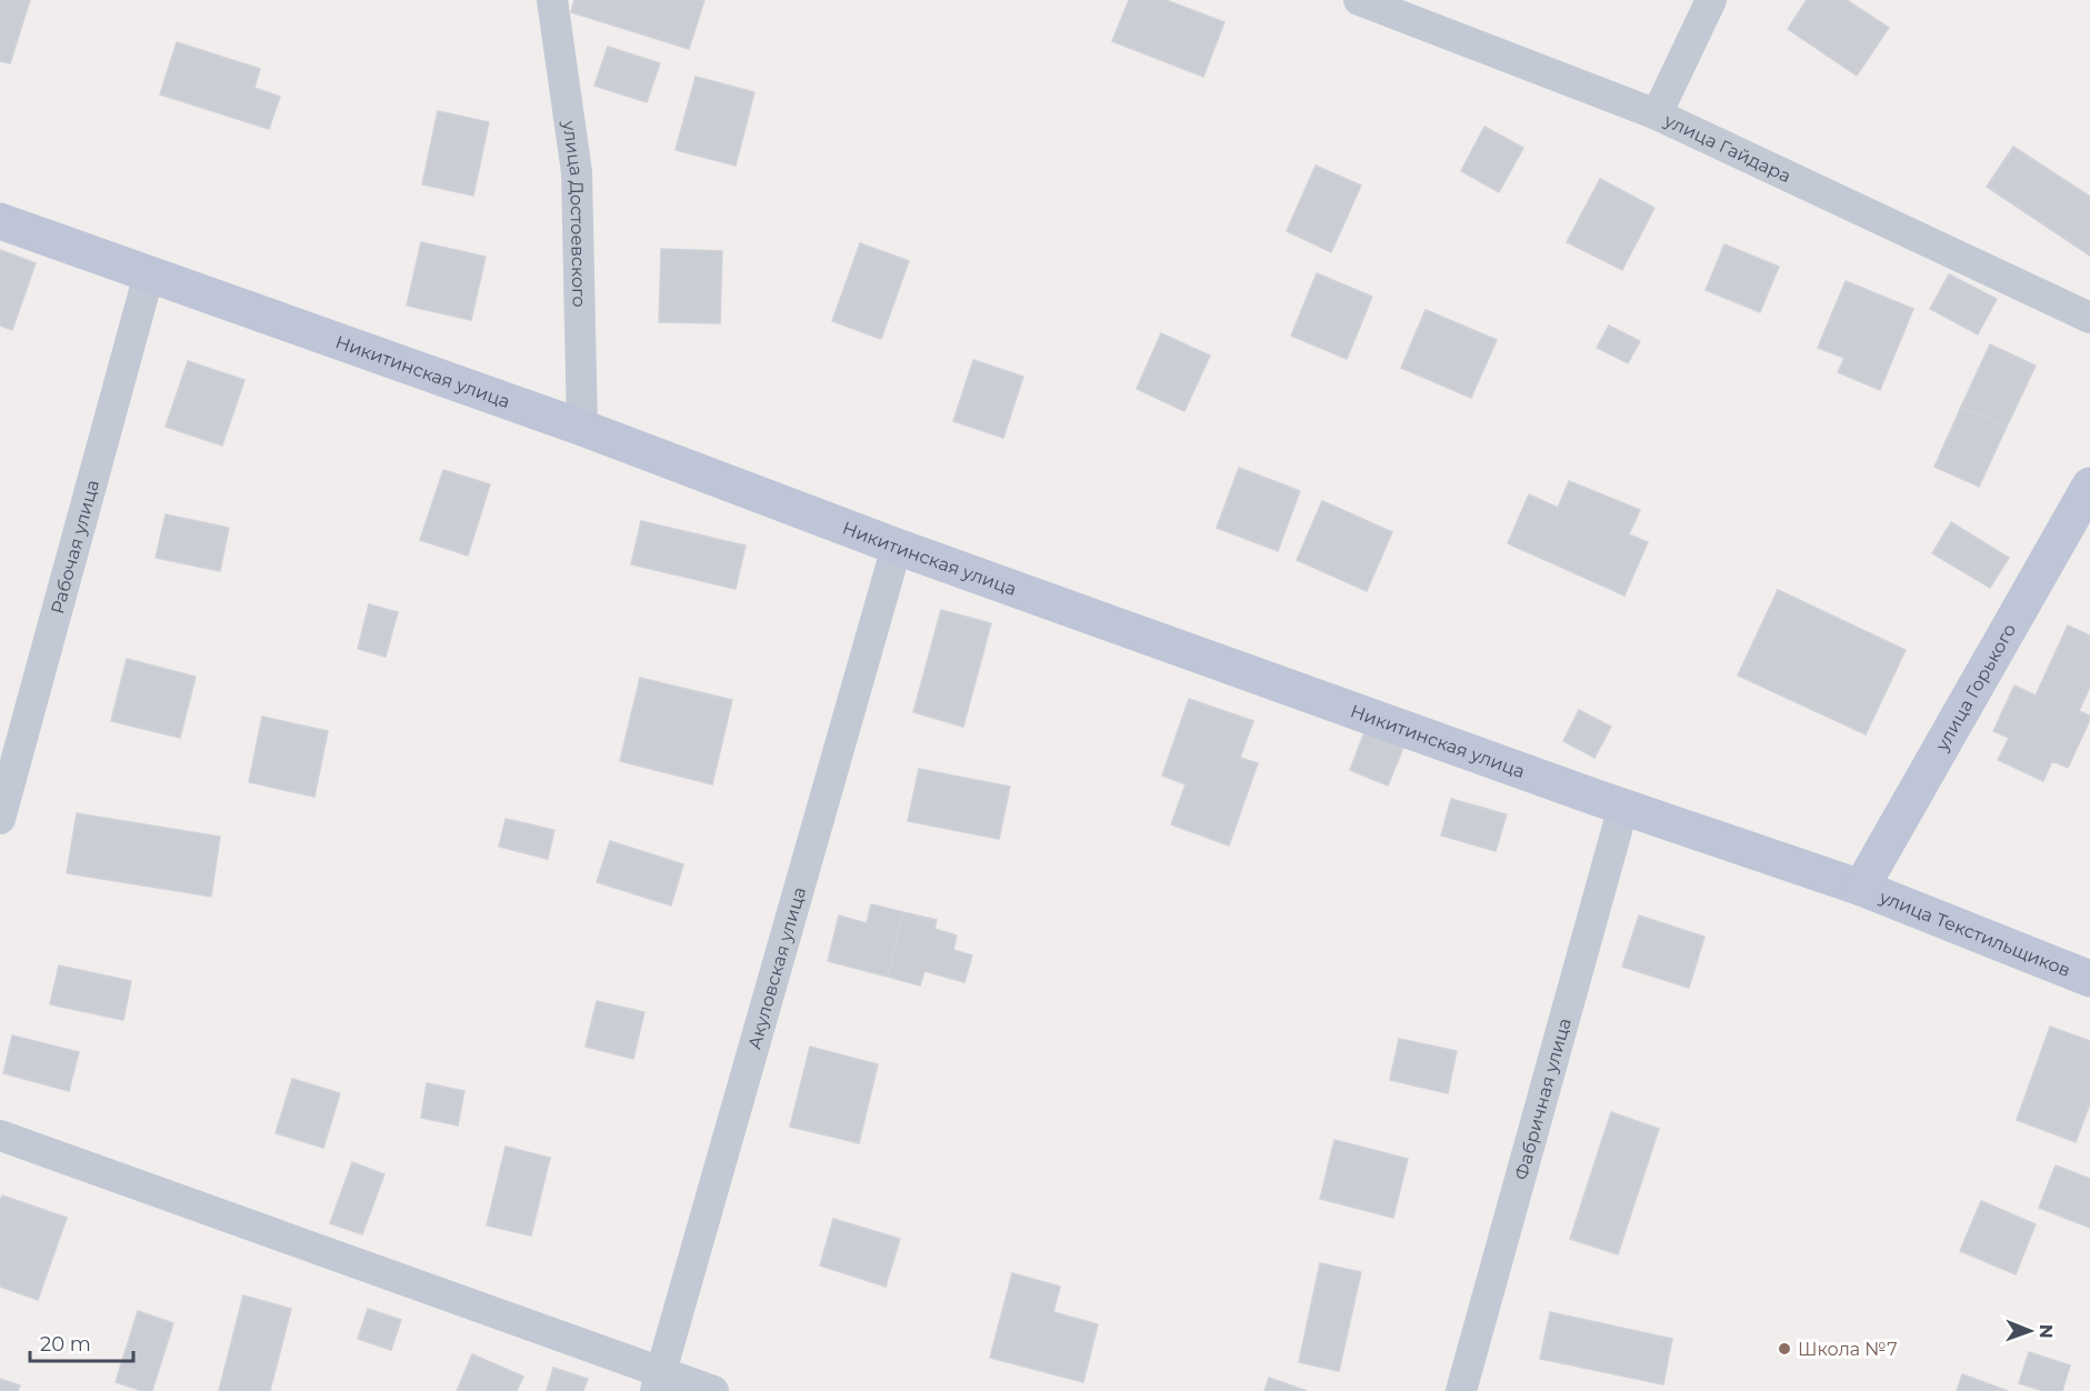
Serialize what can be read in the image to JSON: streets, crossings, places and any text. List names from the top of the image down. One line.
{"streets":{"street":["улица Гайдара","улица Достоевского","Никитинская улица","Рабочая улица","улица Горького","улица Текстильщиков","Акуловская улица","Фабричная улица"]},"crossings":[["улица Достоевского","Никитинская улица"],["Никитинская улица","Рабочая улица"],["Никитинская улица","улица Горького"],["Никитинская улица","улица Текстильщиков"],["Никитинская улица","Акуловская улица"],["Никитинская улица","Фабричная улица"],["улица Горького","улица Текстильщиков"]],"places":["Школа №7"],"scale_bar":"20 m","north":"right"}
